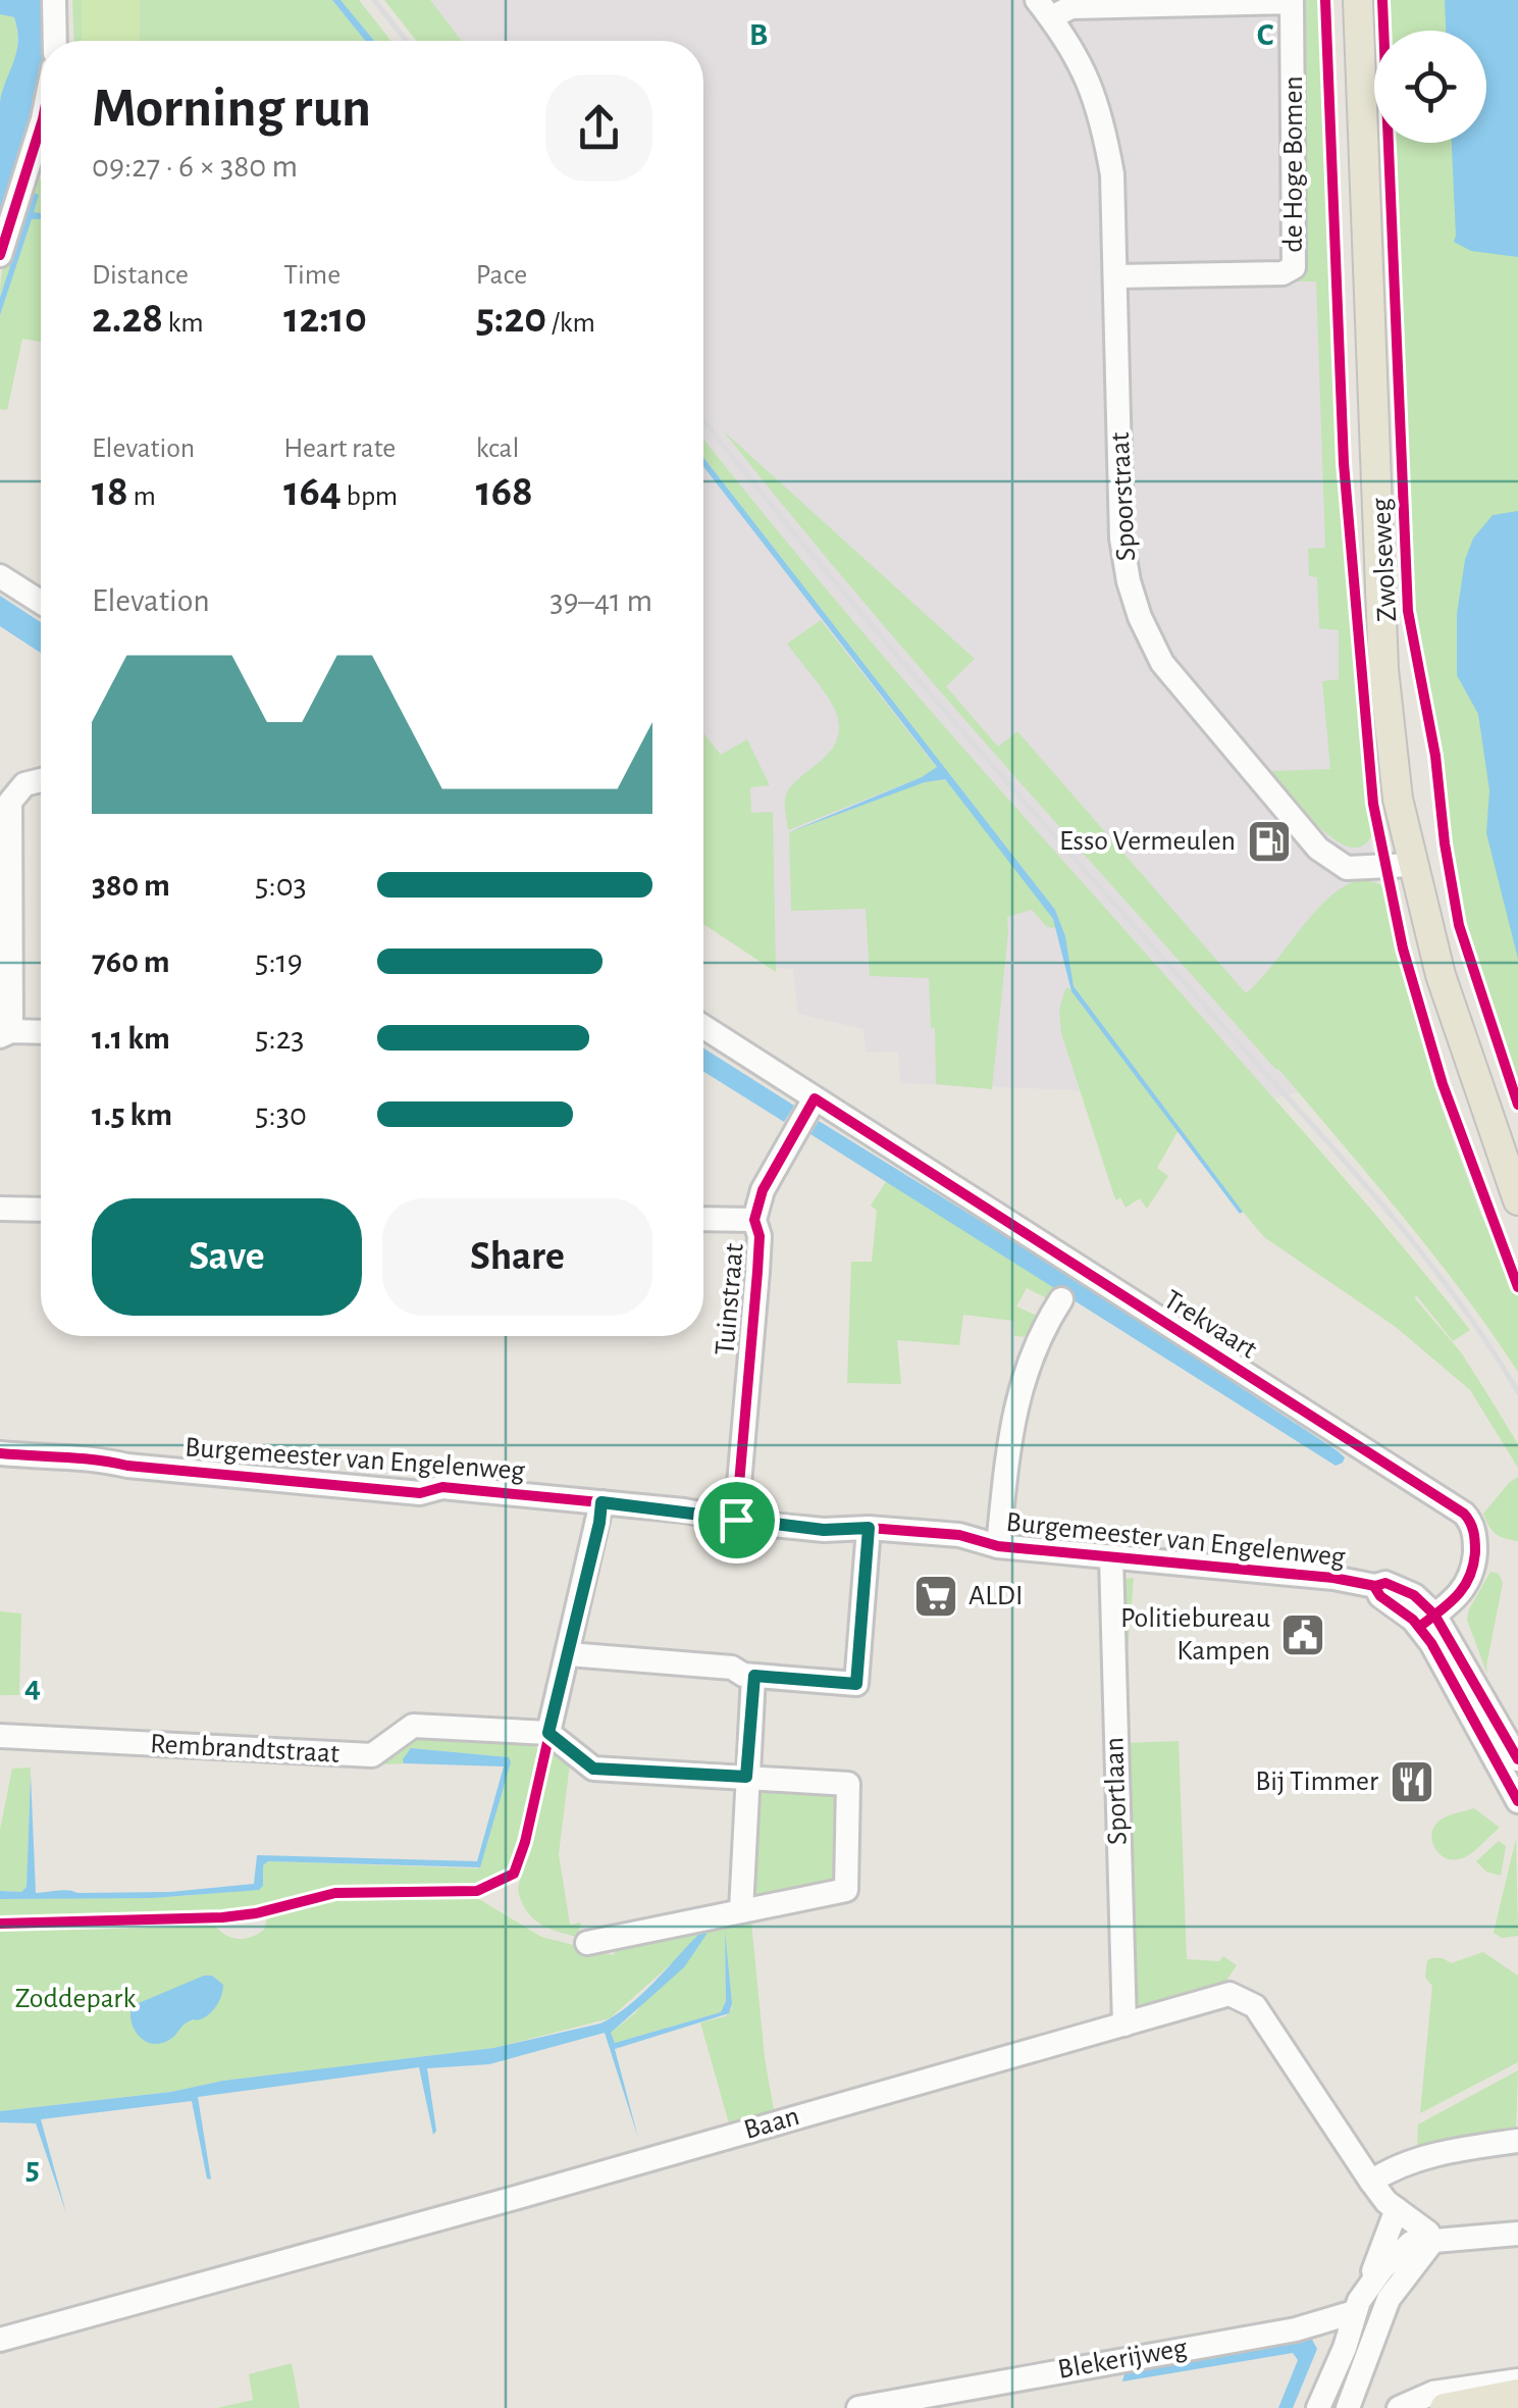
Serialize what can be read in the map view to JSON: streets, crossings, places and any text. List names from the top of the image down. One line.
{"streets":{"main road":["Zwolseweg"],"street":["de Hoge Bomen","Spoorstraat","Tuinstraat","Trekvaart","Burgemeester van Engelenweg","Rembrandtstraat","Sportlaan","Baan","Blekerijweg"]},"crossings":[["de Hoge Bomen","Spoorstraat"],["Spoorstraat","Zwolseweg"],["Tuinstraat","Trekvaart"],["Tuinstraat","Burgemeester van Engelenweg"],["Trekvaart","Burgemeester van Engelenweg"],["Burgemeester van Engelenweg","Sportlaan"],["Sportlaan","Baan"]],"parks":["Zoddepark"],"places":{"fuel station":["Esso Vermeulen"],"supermarket":["ALDI"],"public building":["Politiebureau Kampen"],"restaurant":["Bij Timmer"]},"page":{"heading":["Morning run","09:27 · 6 × 380 m"],"stats":[["Distance","2.28 km"],["Time","12:10"],["Pace","5:20 /km"],["Elevation","18 m"],["Heart rate","164 bpm"],["kcal","168"]],"chart":["Elevation","39–41 m"],"list":[{"name":"380 m","note":"5:03"},{"name":"760 m","note":"5:19"},{"name":"1.1 km","note":"5:23"},{"name":"1.5 km","note":"5:30"}],"buttons":["Save","Share"]},"grid":{"columns":["B","C"],"rows":["4","5"]}}
